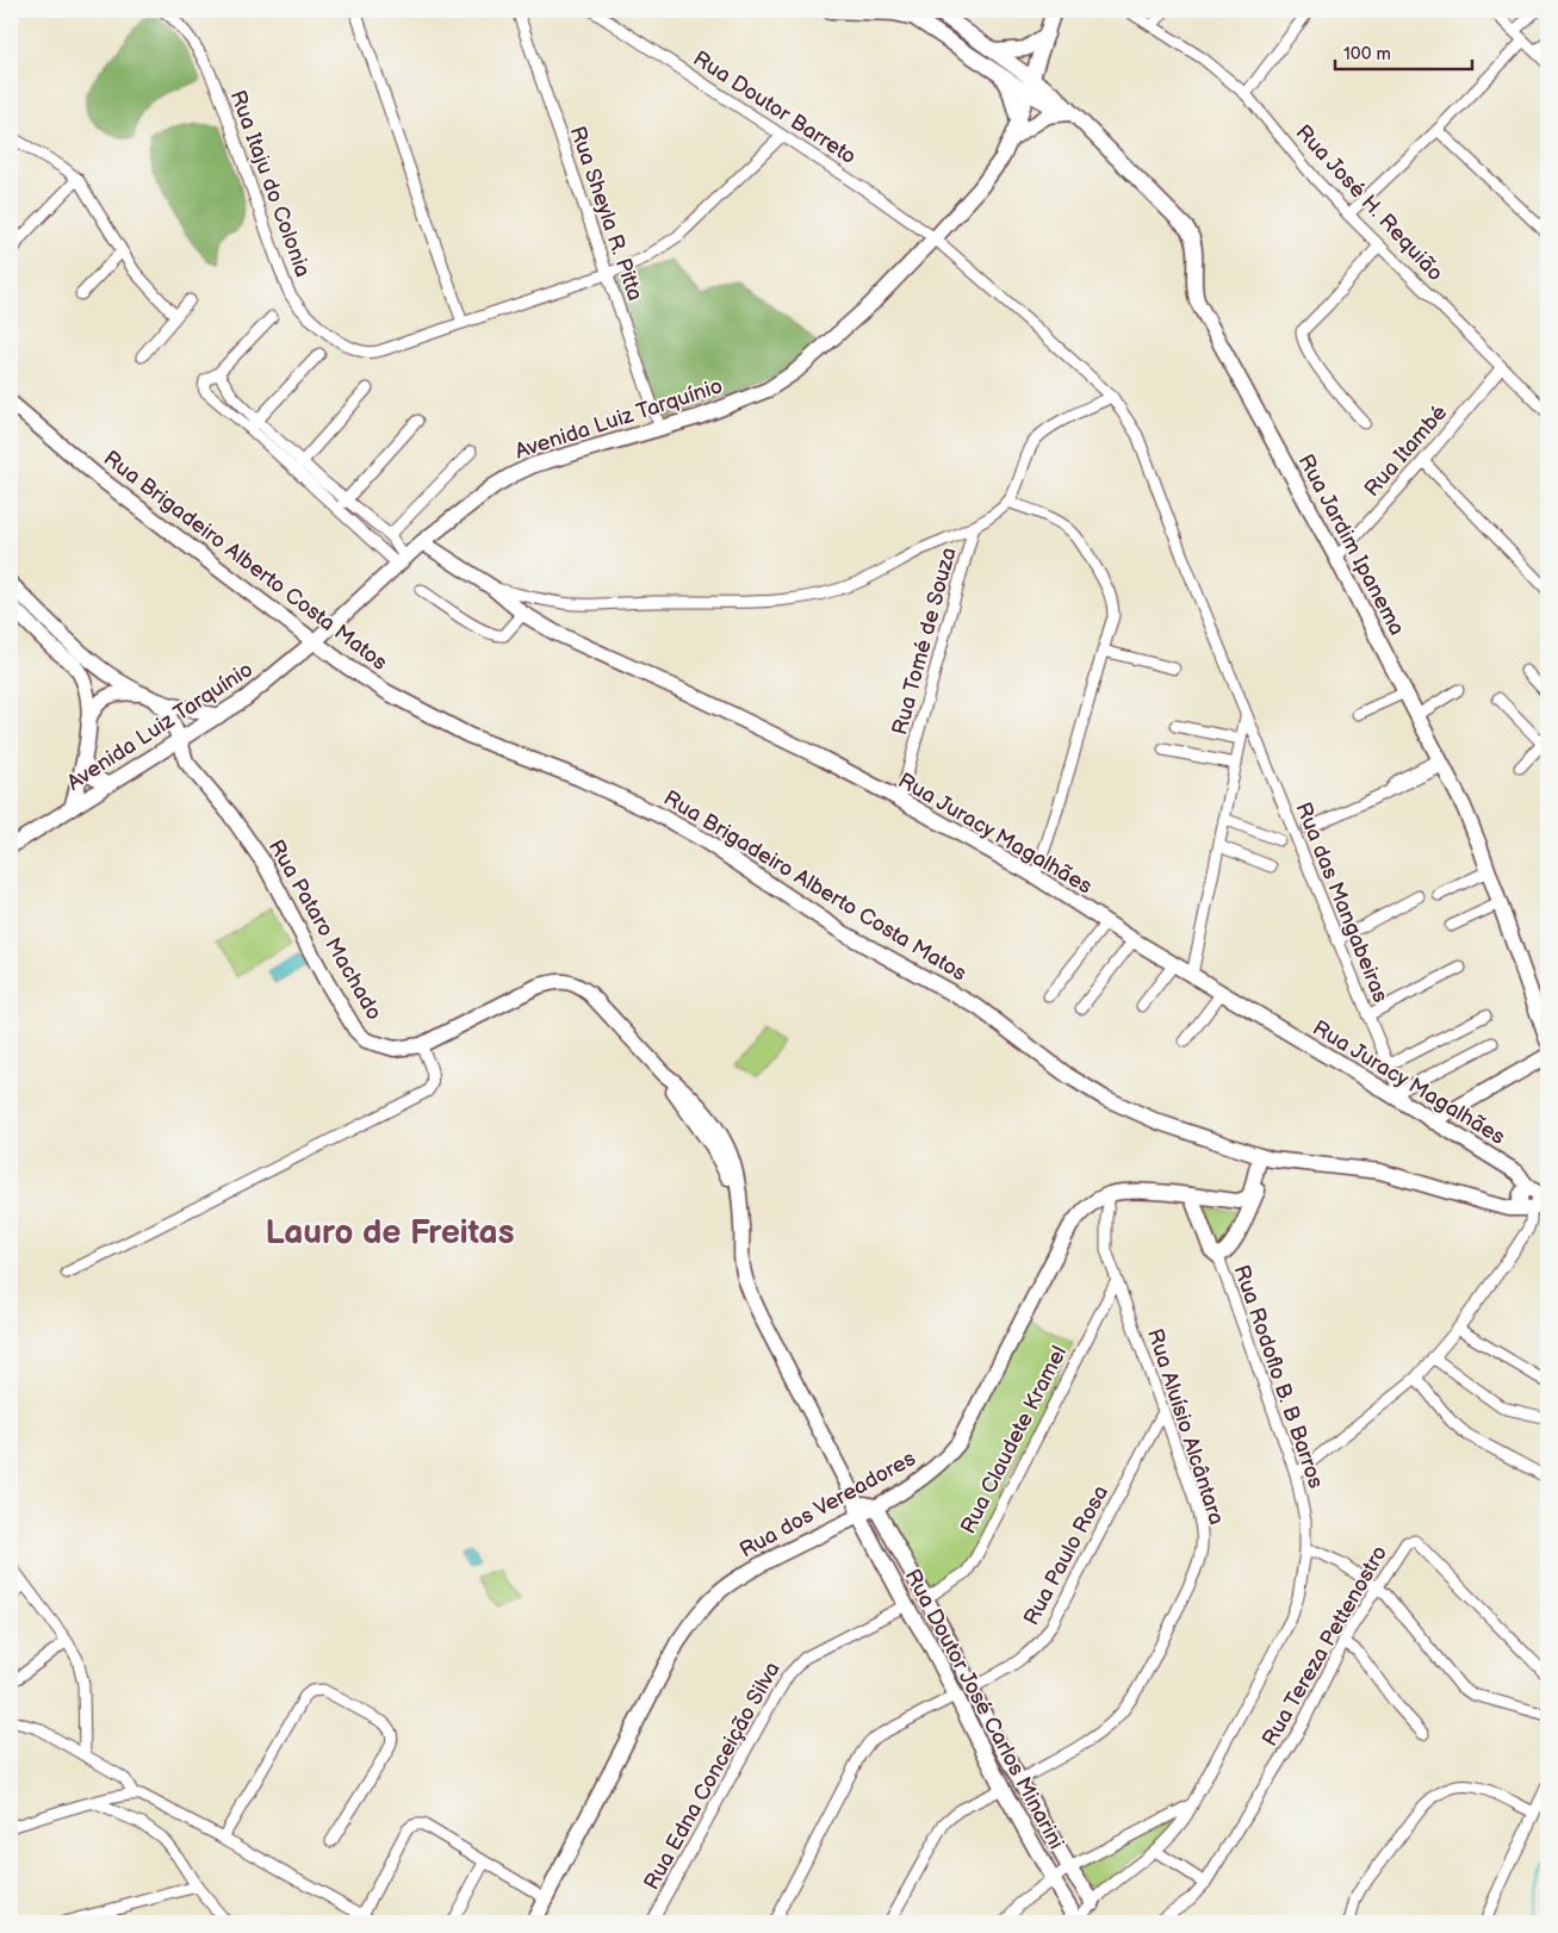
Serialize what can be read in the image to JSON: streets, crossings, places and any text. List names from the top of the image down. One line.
{"streets":{"street":["Rua Doutor Barreto","Rua Itaju do Colonia","Rua José H. Requião","Rua Sheyla R. Pitta","Avenida Luiz Tarquínio","Rua Itambé","Rua Jardim Ipanema","Rua Brigadeiro Alberto Costa Matos","Rua Tomé de Souza","Rua Juracy Magalhães","Rua das Mangabeiras","Rua Pataro Machado","Rua Rodoflo B. B Barros","Rua Aluísio Alcântara","Rua Claudete Kramel","Rua dos Vereadores","Rua Paulo Rosa","Rua Tereza Pettenostro","Rua Doutor José Carlos Minarini","Rua Edna Conceição Silva"]},"crossings":[["Rua Doutor Barreto","Rua Itaju do Colonia"],["Rua Doutor Barreto","Avenida Luiz Tarquínio"],["Rua Doutor Barreto","Rua das Mangabeiras"],["Rua Itaju do Colonia","Rua Sheyla R. Pitta"],["Rua José H. Requião","Rua Itambé"],["Rua Sheyla R. Pitta","Avenida Luiz Tarquínio"],["Avenida Luiz Tarquínio","Rua Jardim Ipanema"],["Avenida Luiz Tarquínio","Rua Brigadeiro Alberto Costa Matos"],["Avenida Luiz Tarquínio","Rua Juracy Magalhães"],["Avenida Luiz Tarquínio","Rua Pataro Machado"],["Rua Itambé","Rua Jardim Ipanema"],["Rua Brigadeiro Alberto Costa Matos","Rua Juracy Magalhães"],["Rua Brigadeiro Alberto Costa Matos","Rua dos Vereadores"],["Rua Tomé de Souza","Rua Juracy Magalhães"],["Rua Juracy Magalhães","Rua das Mangabeiras"],["Rua Pataro Machado","Rua dos Vereadores"],["Rua Pataro Machado","Rua Doutor José Carlos Minarini"],["Rua Rodoflo B. B Barros","Rua Doutor José Carlos Minarini"],["Rua Aluísio Alcântara","Rua Claudete Kramel"],["Rua Aluísio Alcântara","Rua dos Vereadores"],["Rua Aluísio Alcântara","Rua Paulo Rosa"],["Rua Aluísio Alcântara","Rua Doutor José Carlos Minarini"],["Rua Claudete Kramel","Rua Doutor José Carlos Minarini"],["Rua dos Vereadores","Rua Doutor José Carlos Minarini"],["Rua Paulo Rosa","Rua Doutor José Carlos Minarini"],["Rua Doutor José Carlos Minarini","Rua Edna Conceição Silva"]],"districts":["Lauro de Freitas"],"scale_bar":"100 m"}
